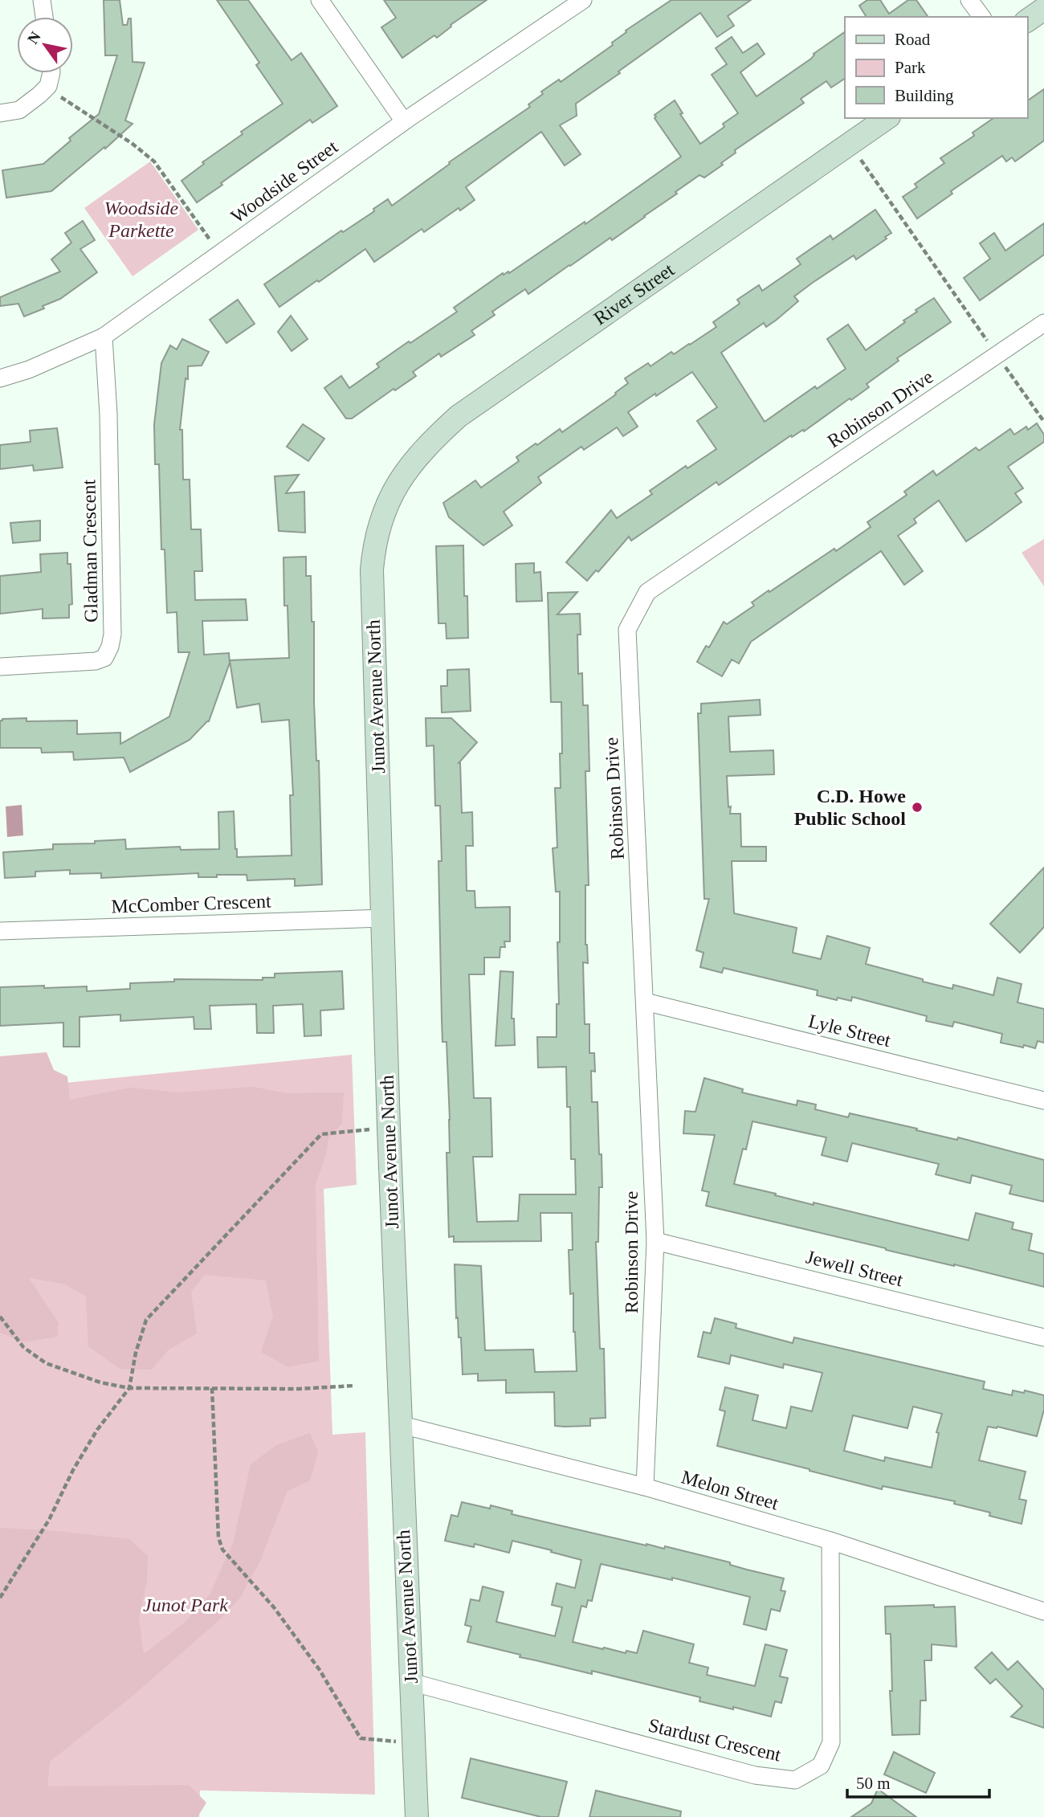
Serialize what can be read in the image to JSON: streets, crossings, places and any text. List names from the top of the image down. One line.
{"streets":{"main road":["River Street","Junot Avenue North"],"street":["Woodside Street","Robinson Drive","Gladman Crescent","McComber Crescent","Lyle Street","Jewell Street","Melon Street","Stardust Crescent"]},"crossings":[["Woodside Street","Gladman Crescent"],["River Street","Junot Avenue North"],["Robinson Drive","Lyle Street"],["Robinson Drive","Jewell Street"],["Robinson Drive","Melon Street"],["Junot Avenue North","McComber Crescent"],["Junot Avenue North","Melon Street"],["Junot Avenue North","Stardust Crescent"],["Melon Street","Stardust Crescent"]],"parks":["Woodside Parkette","Junot Park"],"places":["C.D. Howe Public School"],"legend":["Road","Park","Building"],"scale_bar":"50 m","north":"top left"}
